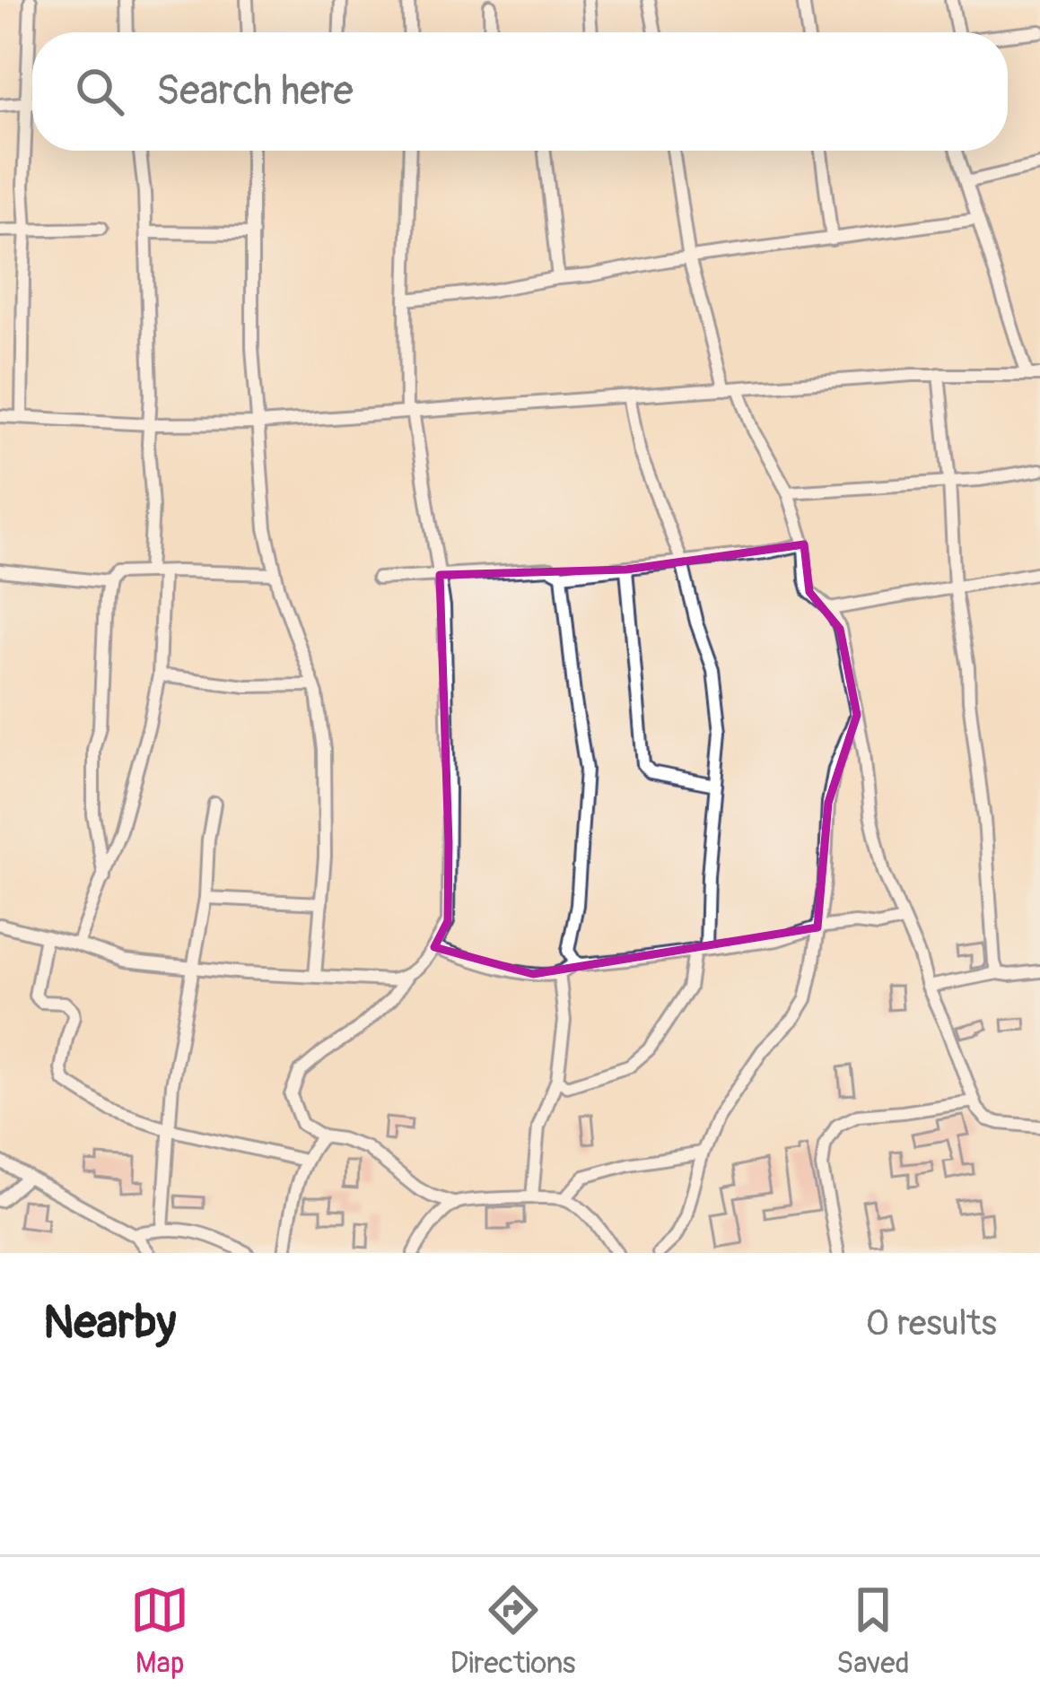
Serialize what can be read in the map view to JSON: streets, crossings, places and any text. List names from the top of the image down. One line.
{"page":{"search":"Search here","heading":["Nearby","0 results"],"nav":["Map","Directions","Saved"]}}
